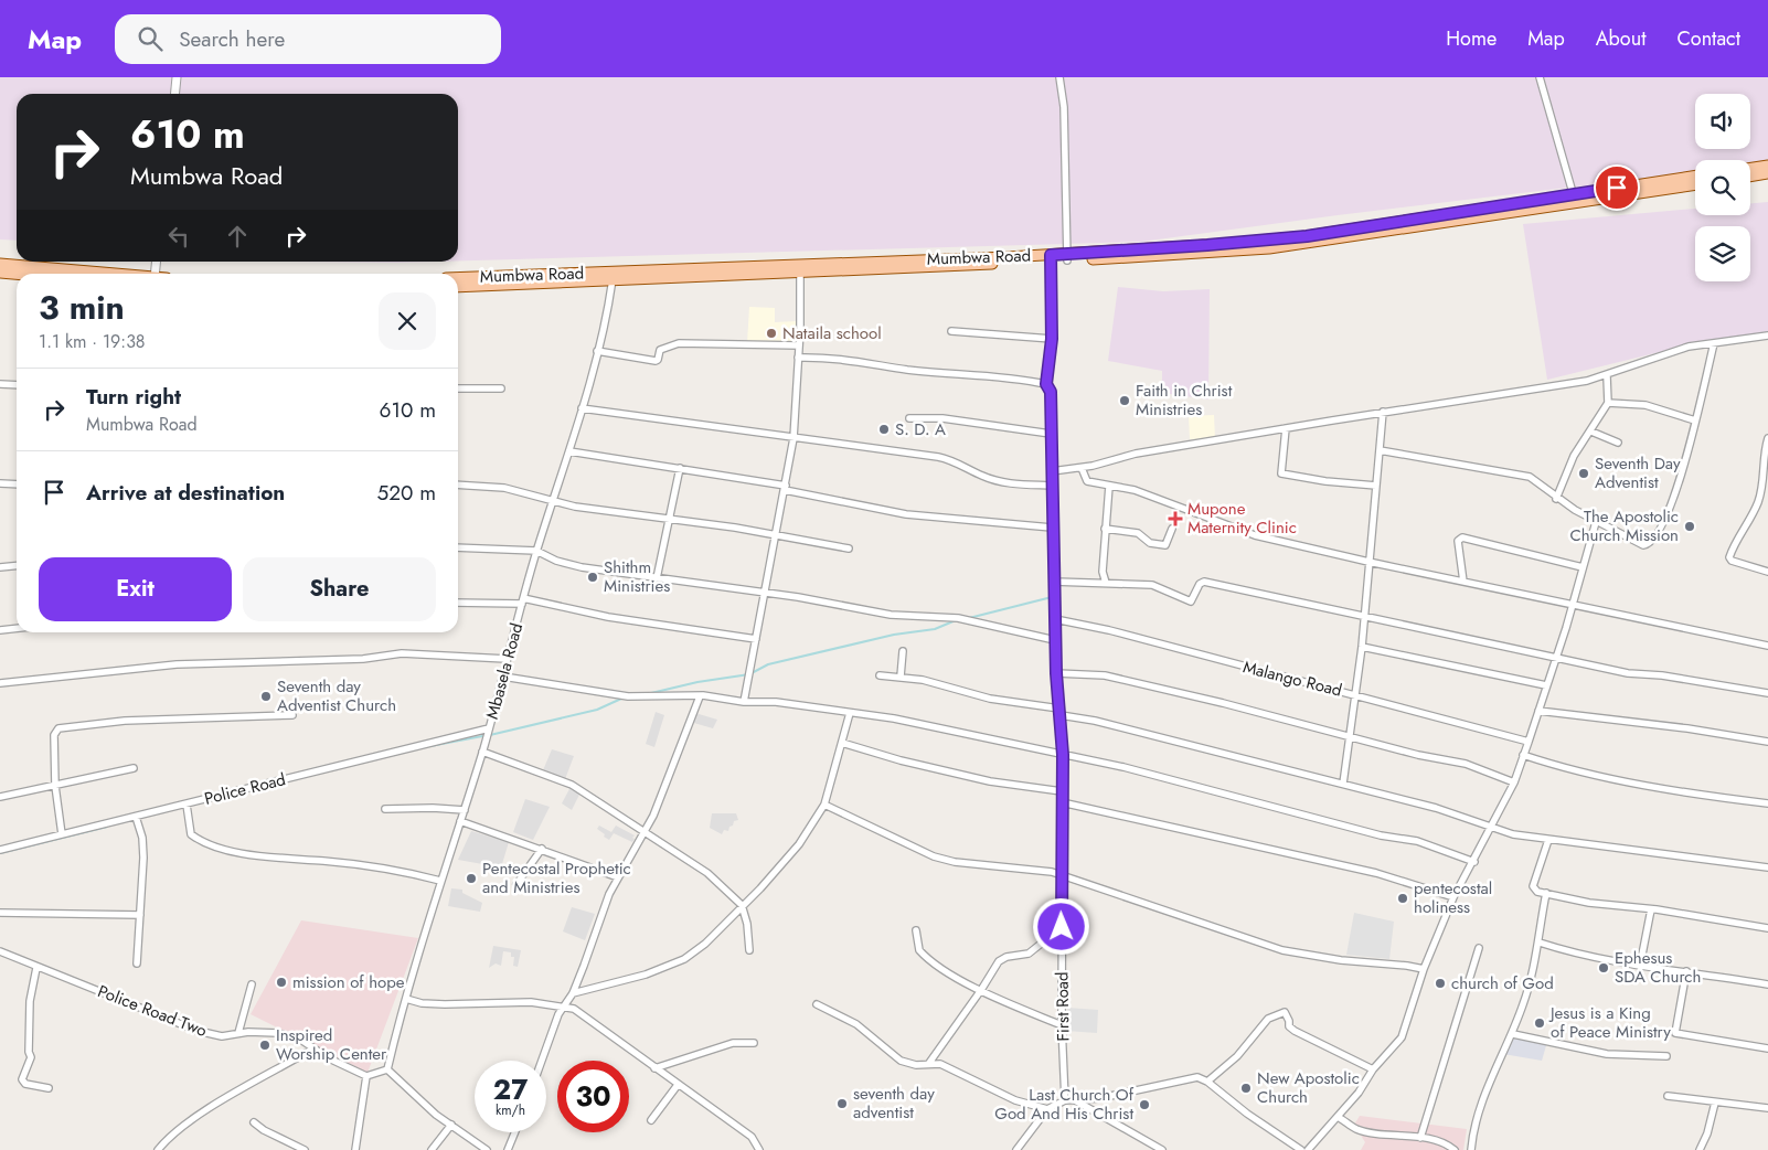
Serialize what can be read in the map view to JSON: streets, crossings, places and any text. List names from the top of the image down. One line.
{"streets":{"main road":["Mumbwa Road"],"street":["Mbasela Road","Malango Road","Police Road","First Road","Police Road Two"]},"crossings":[["Mumbwa Road","Mbasela Road"],["Mumbwa Road","First Road"],["Mbasela Road","Police Road"],["Malango Road","First Road"]],"places":{"other":["Nataila school","Faith in Christ Ministries","S. D. A","Seventh Day Adventist","The Apostolic Church Mission","Shithm Ministries","Seventh day Adventist Church","Pentecostal Prophetic and Ministries","pentecostal holiness","Ephesus SDA Church","mission of hope","church of God","Jesus is a King of Peace Ministry","Inspired Worship Center","New Apostolic Church","seventh day adventist","Last Church Of God And His Christ"],"health":["Mupone Maternity Clinic"]},"page":{"header":"Map","search":"Search here","nav":["Home","Map","About","Contact"],"turn":["610 m","Mumbwa Road"],"heading":["3 min","1.1 km · 19:38"],"list":[{"name":"Turn right","note":"Mumbwa Road","value":"610 m"},{"name":"Arrive at destination","value":"520 m"}],"buttons":["Exit","Share"],"speed":"27 km/h","limit":"30"}}
